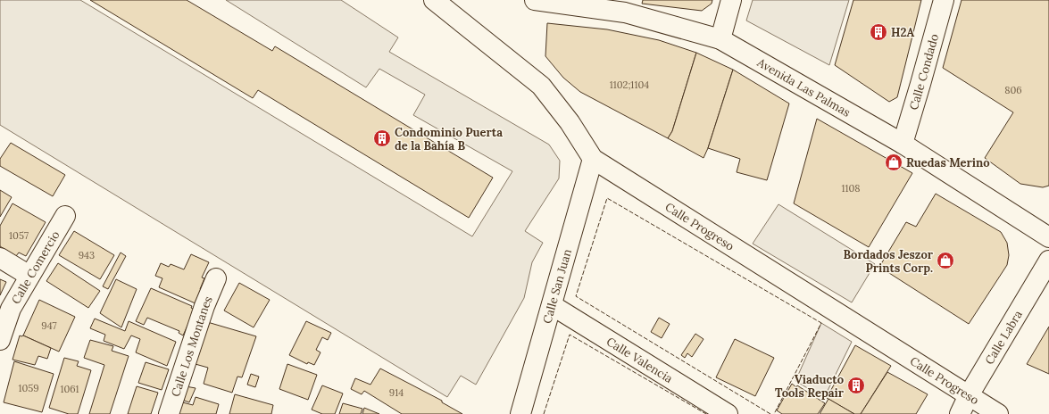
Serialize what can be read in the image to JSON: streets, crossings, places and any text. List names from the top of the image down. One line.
{"streets":{"street":["Calle Condado","Avenida Las Palmas","Calle Progreso","Calle Comercio","Calle San Juan","Calle Labra","Calle Los Montanes","Calle Valencia"]},"crossings":[["Calle Condado","Avenida Las Palmas"],["Calle Progreso","Calle San Juan"],["Calle Progreso","Calle Labra"],["Calle San Juan","Calle Valencia"]],"places":{"building":["H2A","Condominio Puerta de la Bahía B","Viaducto Tools Repair"],"shop":["Ruedas Merino","Bordados Jeszor Prints Corp."]},"house_numbers":["1102;1104","806","1108","1057","943","947","1059","1061","914"]}
